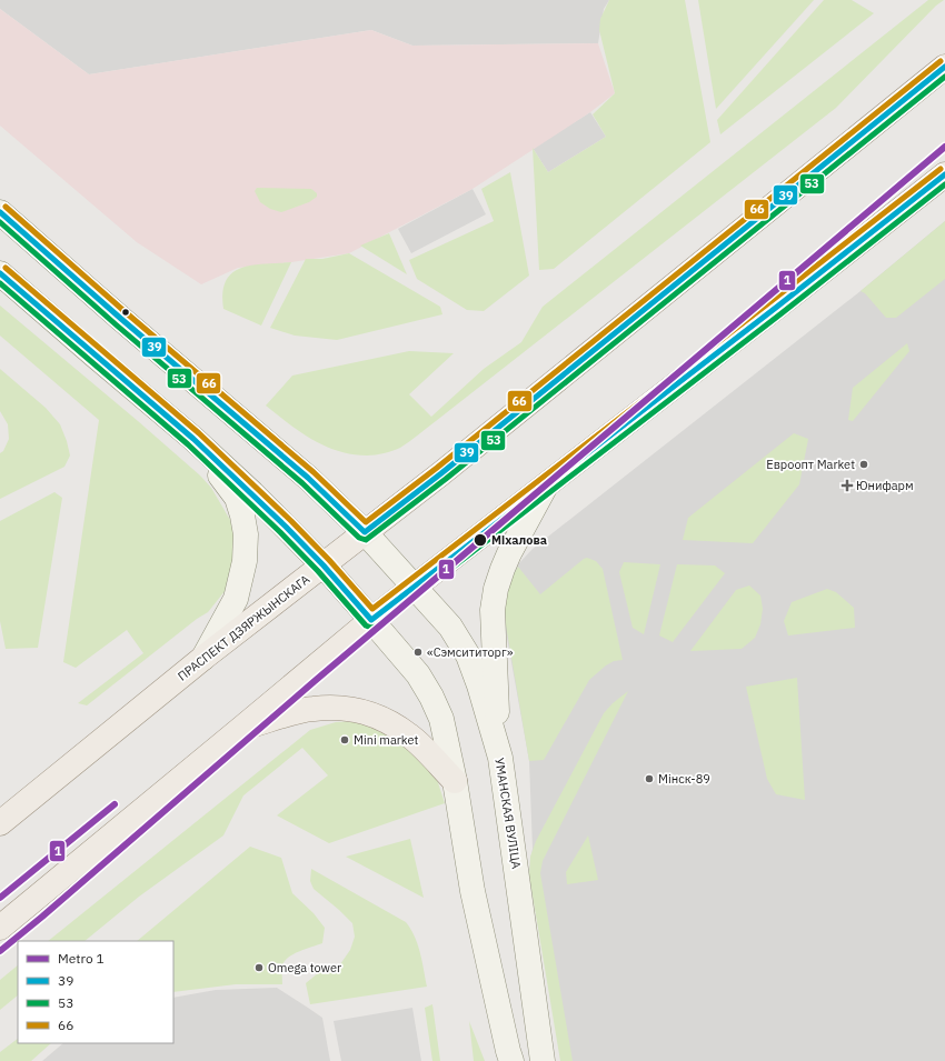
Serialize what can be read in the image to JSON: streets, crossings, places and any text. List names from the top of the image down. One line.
{"streets":{"main road":["ПРАСПЕКТ ДЗЯРЖЫНСКАГА","УМАНСКАЯ ВУЛІЦА"]},"crossings":[["ПРАСПЕКТ ДЗЯРЖЫНСКАГА","УМАНСКАЯ ВУЛІЦА"]],"places":{"other":["Евроопт Market","Міхалова","«Сэмсититорг»","Mini market","Мінск-89","Omega tower"],"health":["Юнифарм"]},"lines":["transit line 66","transit line 39","transit line 53","metro line 1"],"legend":["Metro 1","39","53","66"]}
